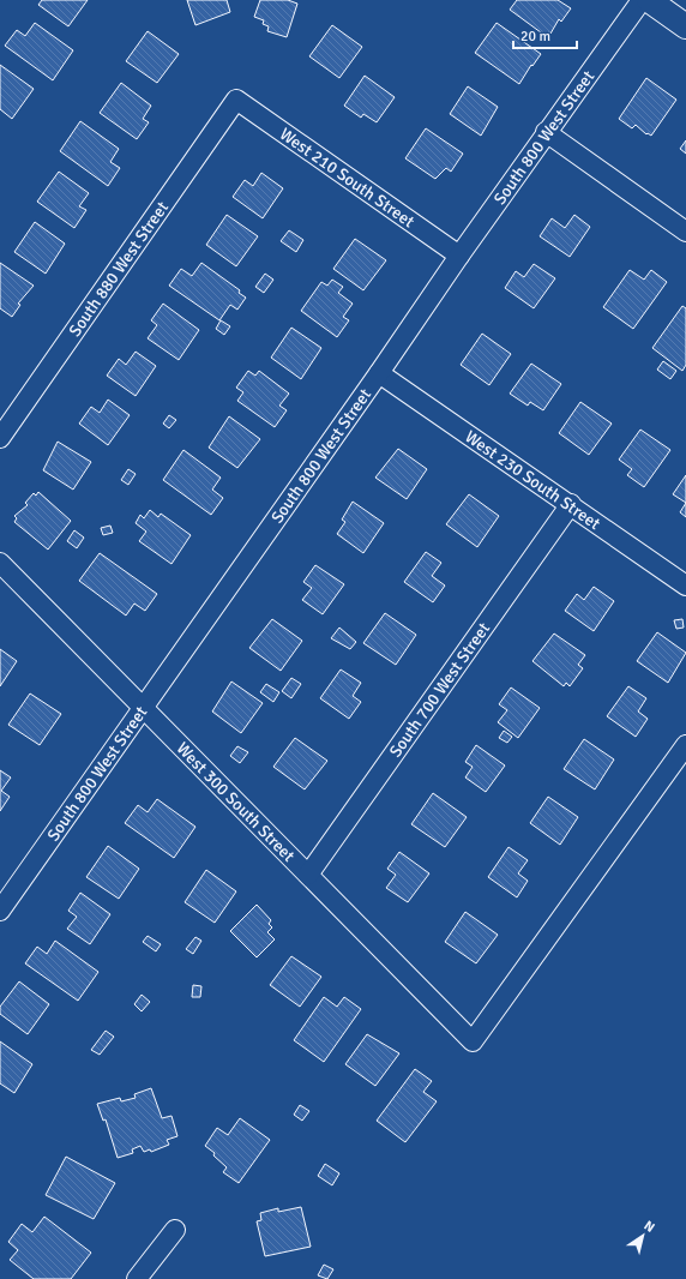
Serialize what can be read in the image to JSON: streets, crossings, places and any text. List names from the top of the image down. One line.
{"streets":{"street":["South 800 West Street","West 210 South Street","South 880 West Street","West 230 South Street","South 700 West Street","West 300 South Street"]},"crossings":[["South 800 West Street","West 210 South Street"],["South 800 West Street","West 230 South Street"],["South 800 West Street","West 300 South Street"],["West 210 South Street","South 880 West Street"],["West 230 South Street","South 700 West Street"],["South 700 West Street","West 300 South Street"]],"scale_bar":"20 m","north":"top right"}
